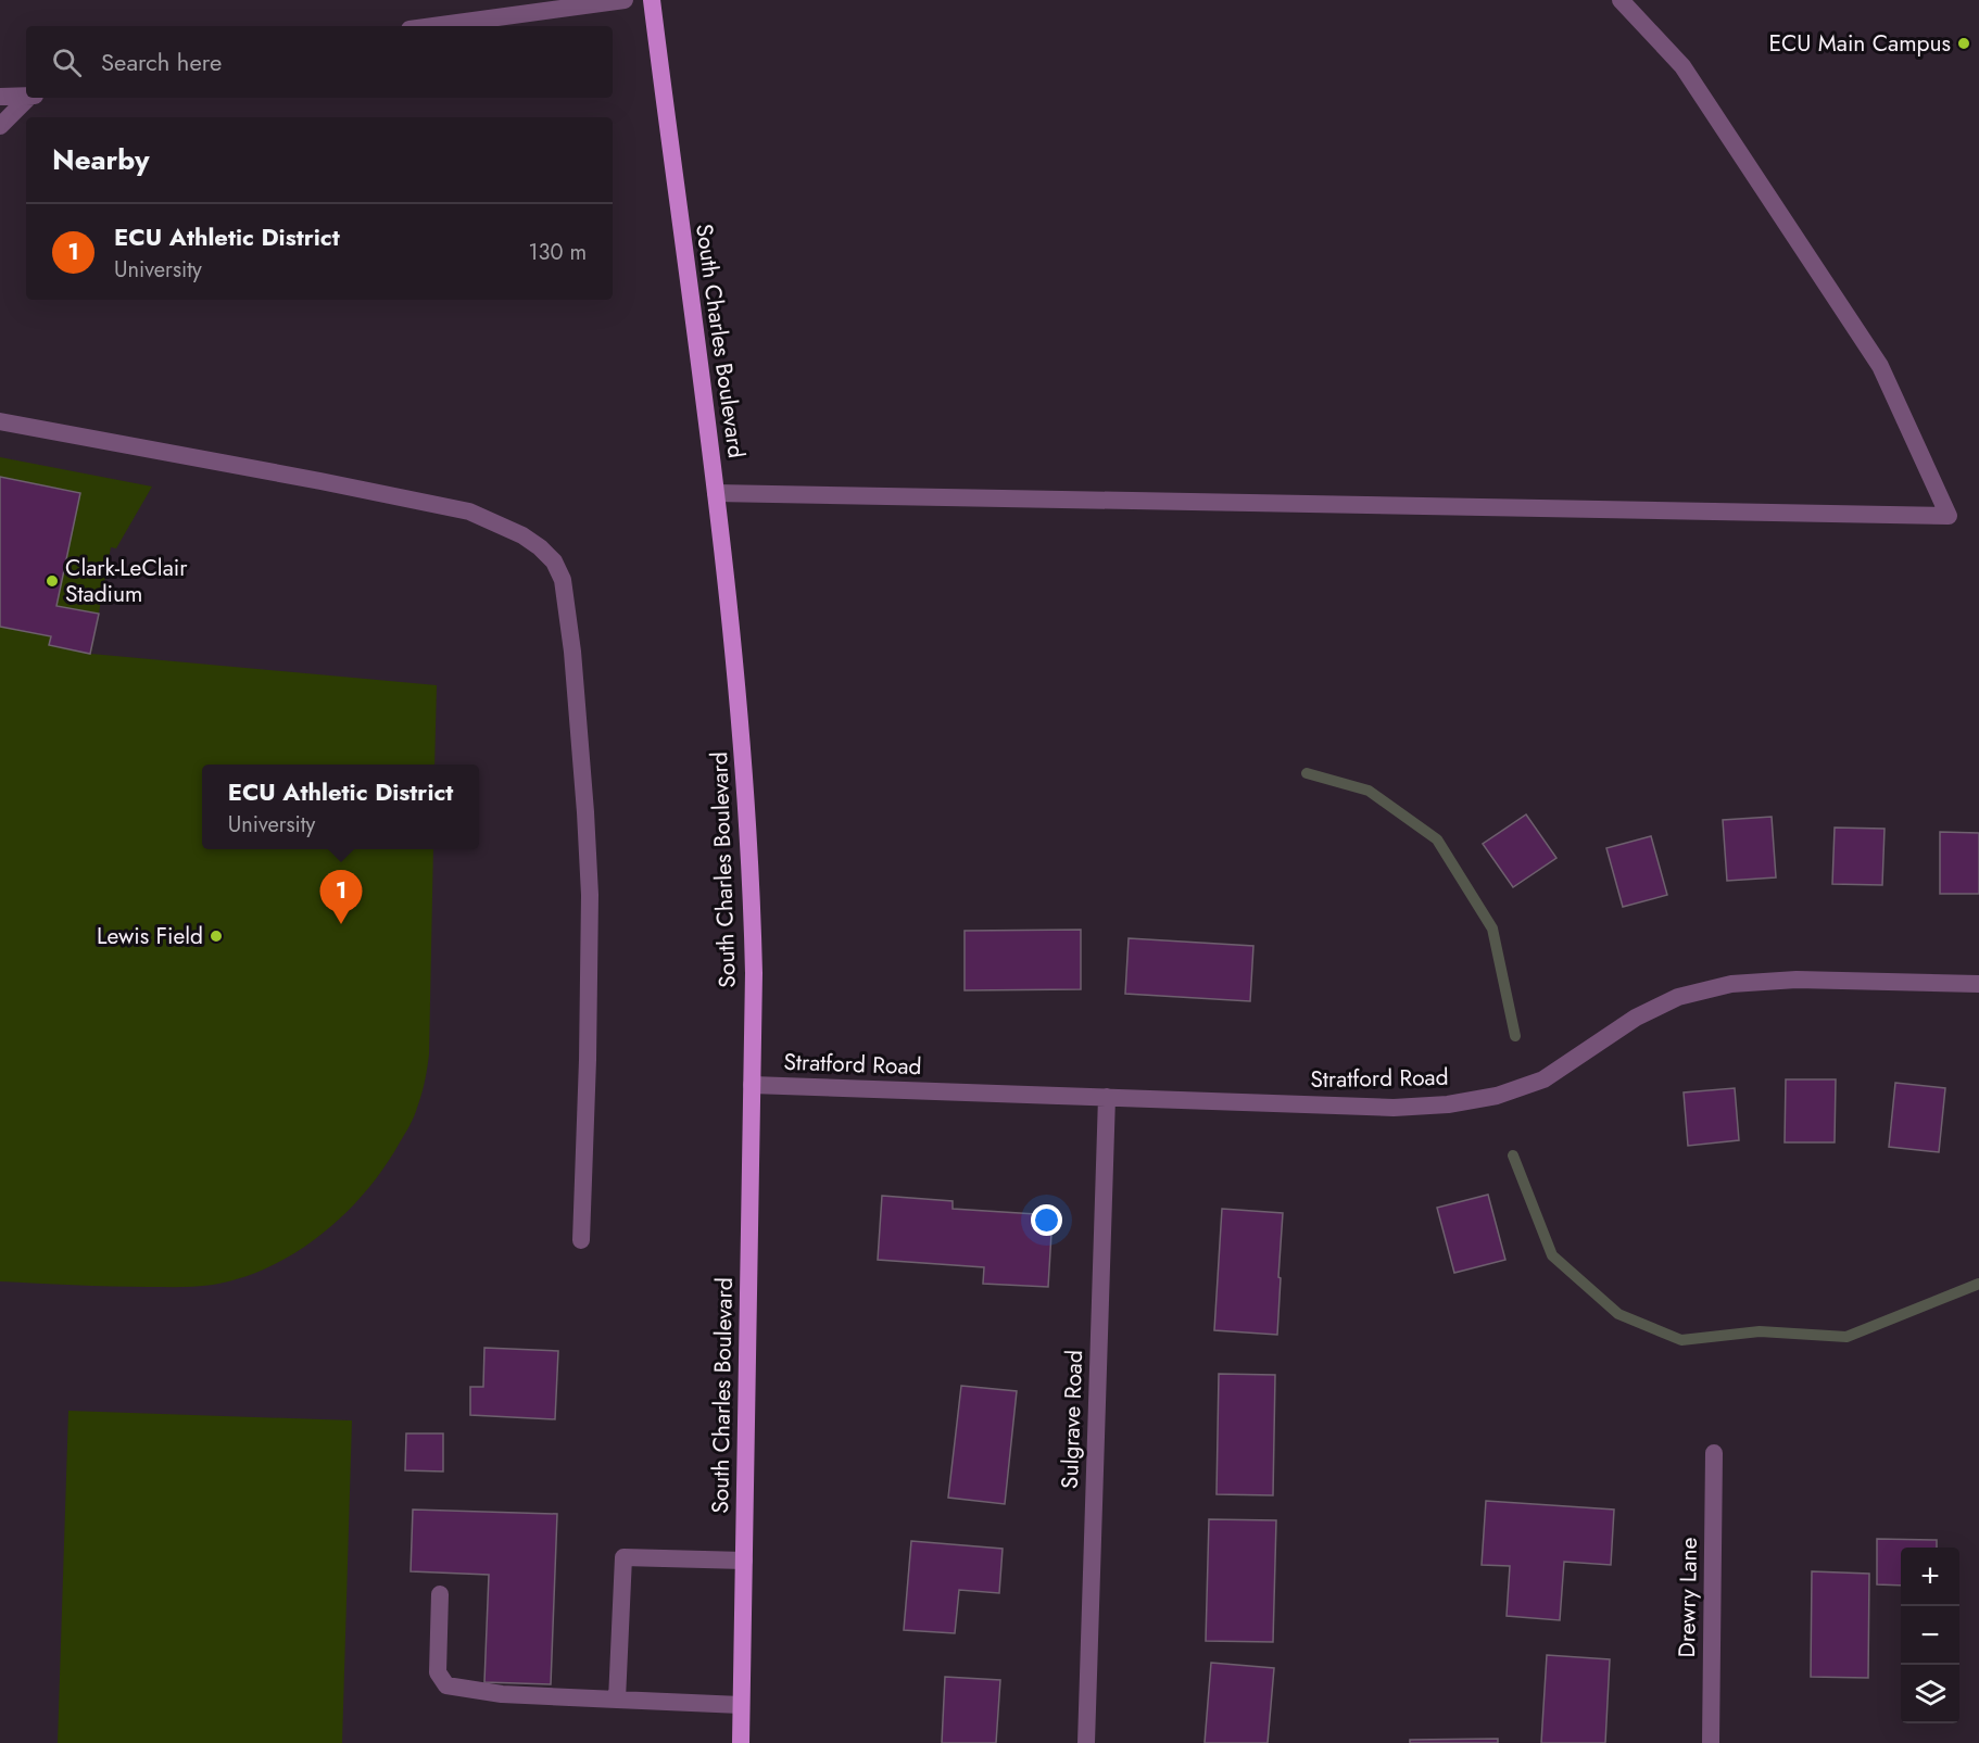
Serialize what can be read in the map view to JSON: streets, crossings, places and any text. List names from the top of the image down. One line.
{"streets":{"main road":["South Charles Boulevard"],"street":["Stratford Road","Sulgrave Road","Drewry Lane"]},"crossings":[["South Charles Boulevard","Stratford Road"],["Stratford Road","Sulgrave Road"]],"places":["ECU Main Campus","Clark-LeClair Stadium","Lewis Field"],"page":{"search":"Search here","heading":"Nearby","list":[{"mark":"1","name":"ECU Athletic District","note":"University","value":"130 m"}],"popup":["ECU Athletic District","University"],"pins":"1","map_buttons":["+","−"]}}
